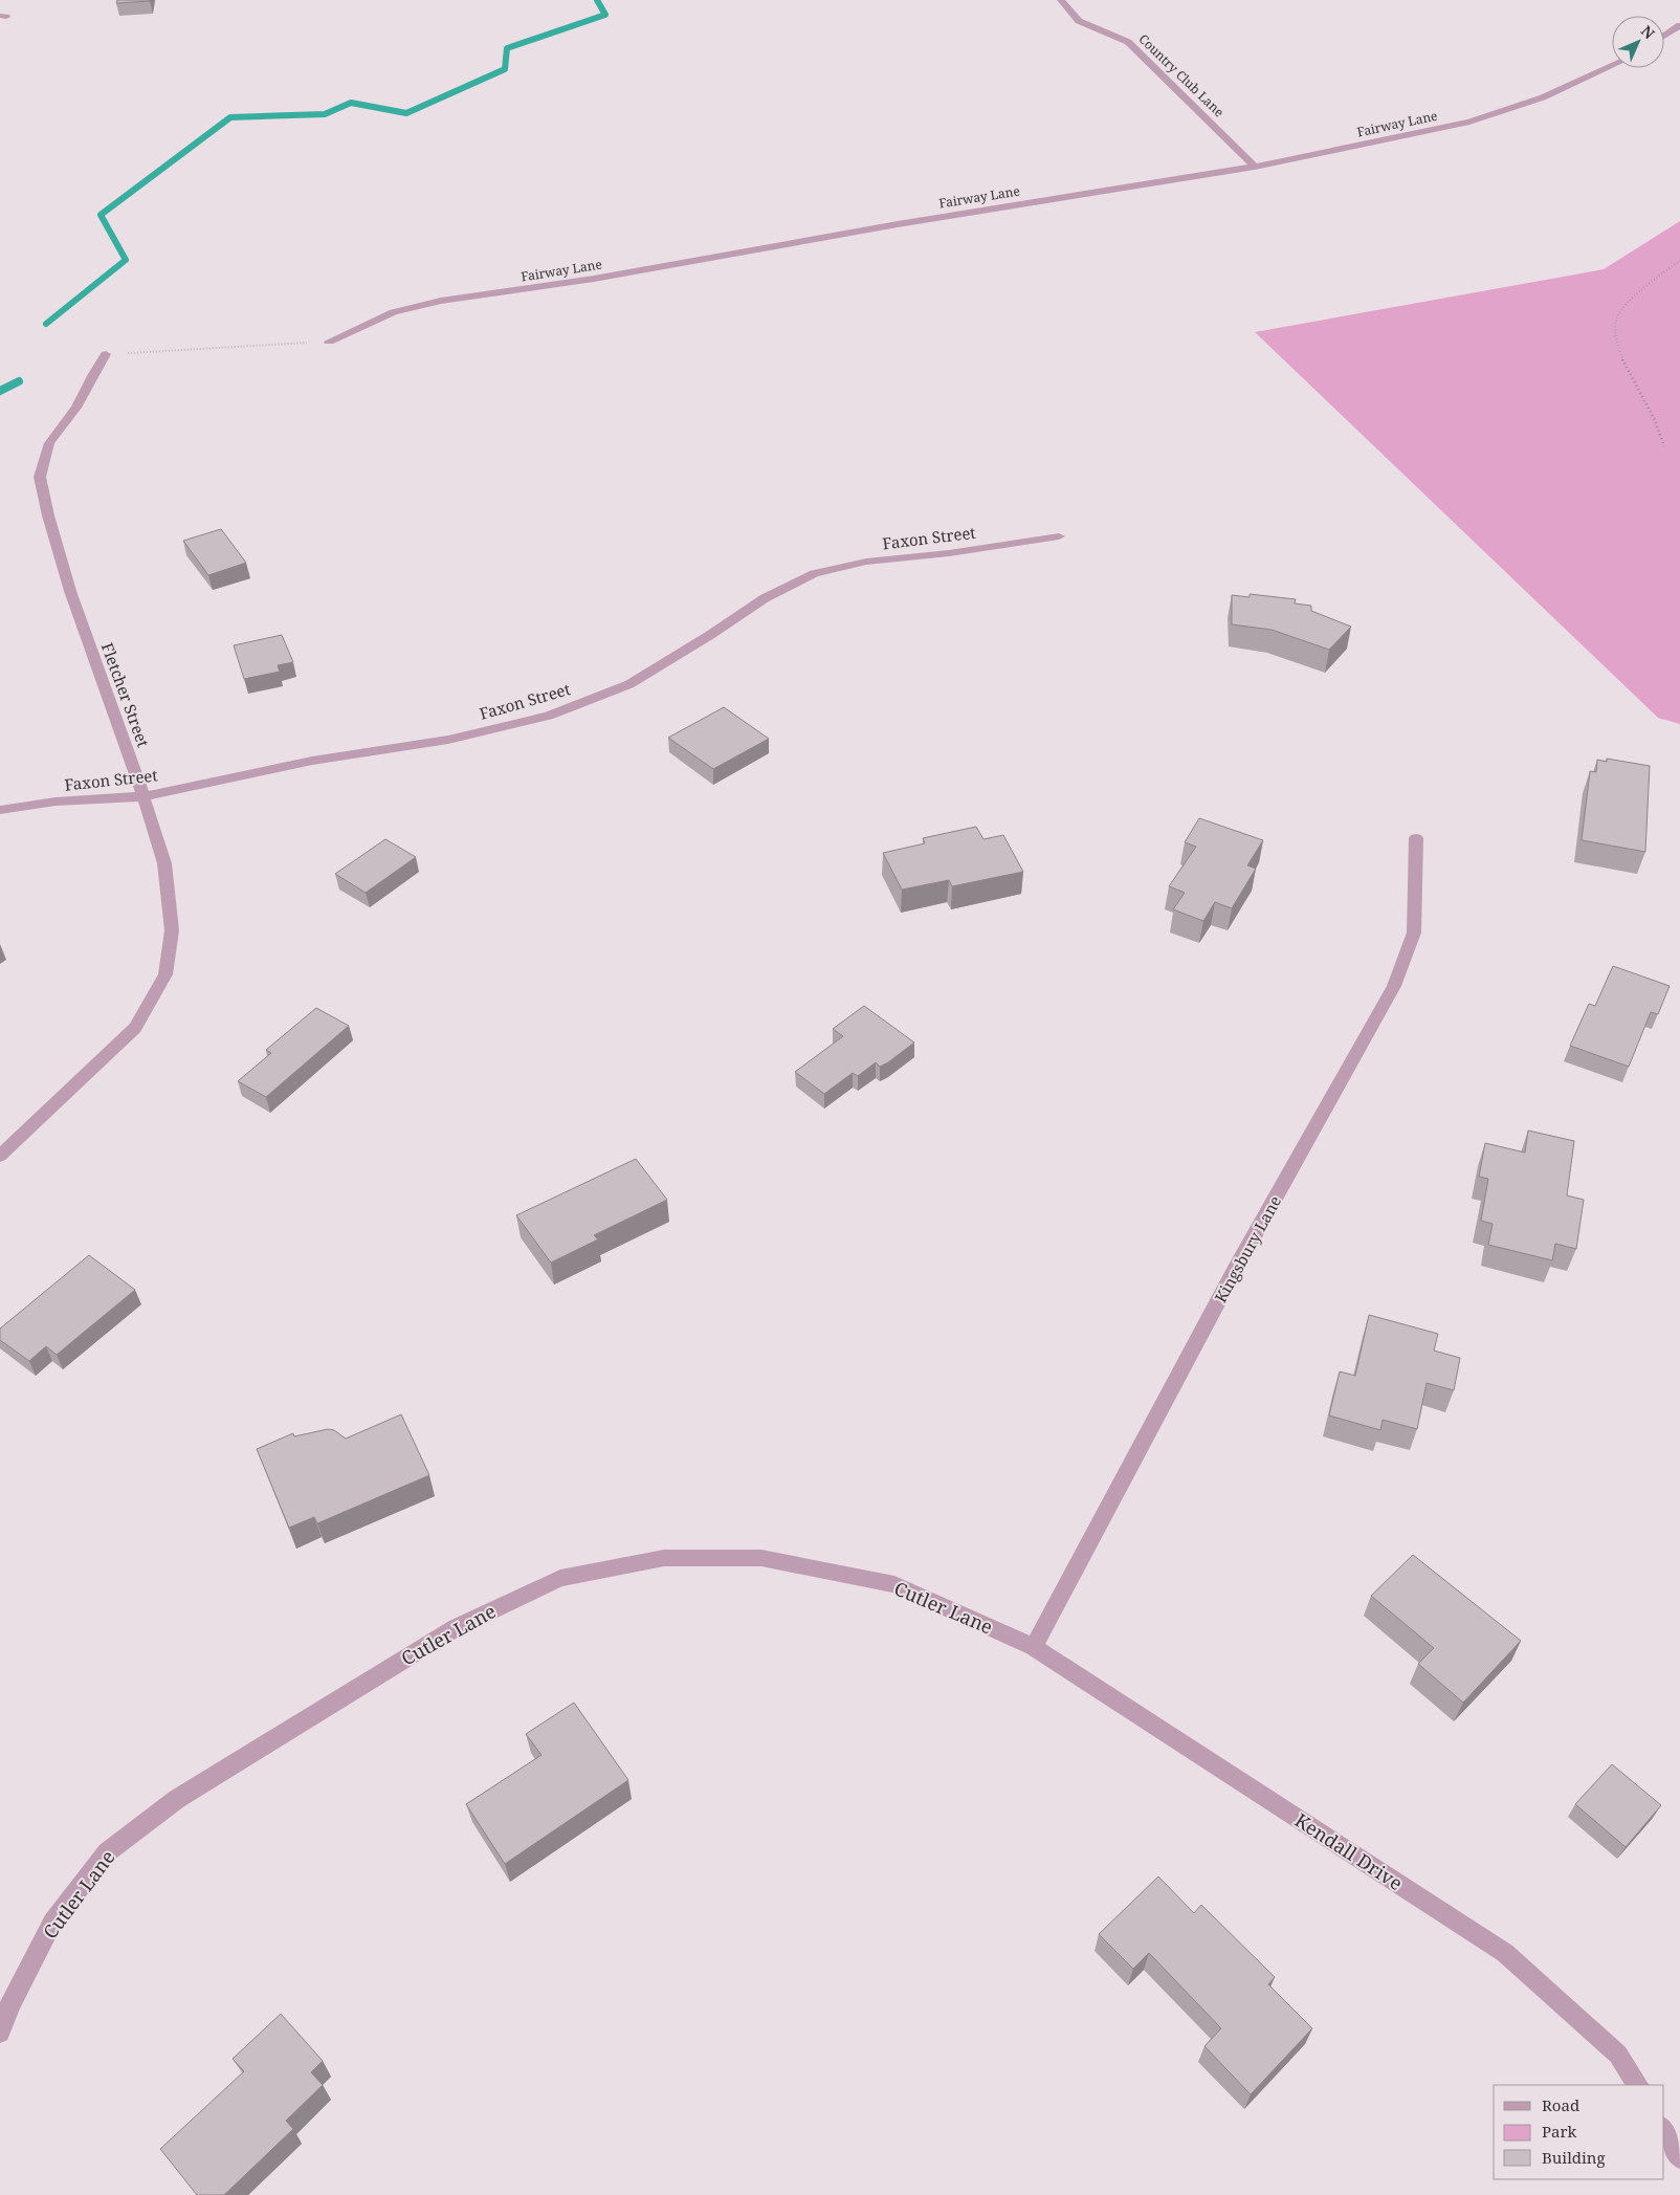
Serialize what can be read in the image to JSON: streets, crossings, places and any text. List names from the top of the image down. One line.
{"streets":{"street":["Country Club Lane","Fairway Lane","Faxon Street","Fletcher Street","Kingsbury Lane","Cutler Lane","Kendall Drive"]},"crossings":[["Country Club Lane","Fairway Lane"],["Faxon Street","Fletcher Street"],["Kingsbury Lane","Cutler Lane"],["Kingsbury Lane","Kendall Drive"],["Cutler Lane","Kendall Drive"]],"legend":["Road","Park","Building"],"north":"top right"}
